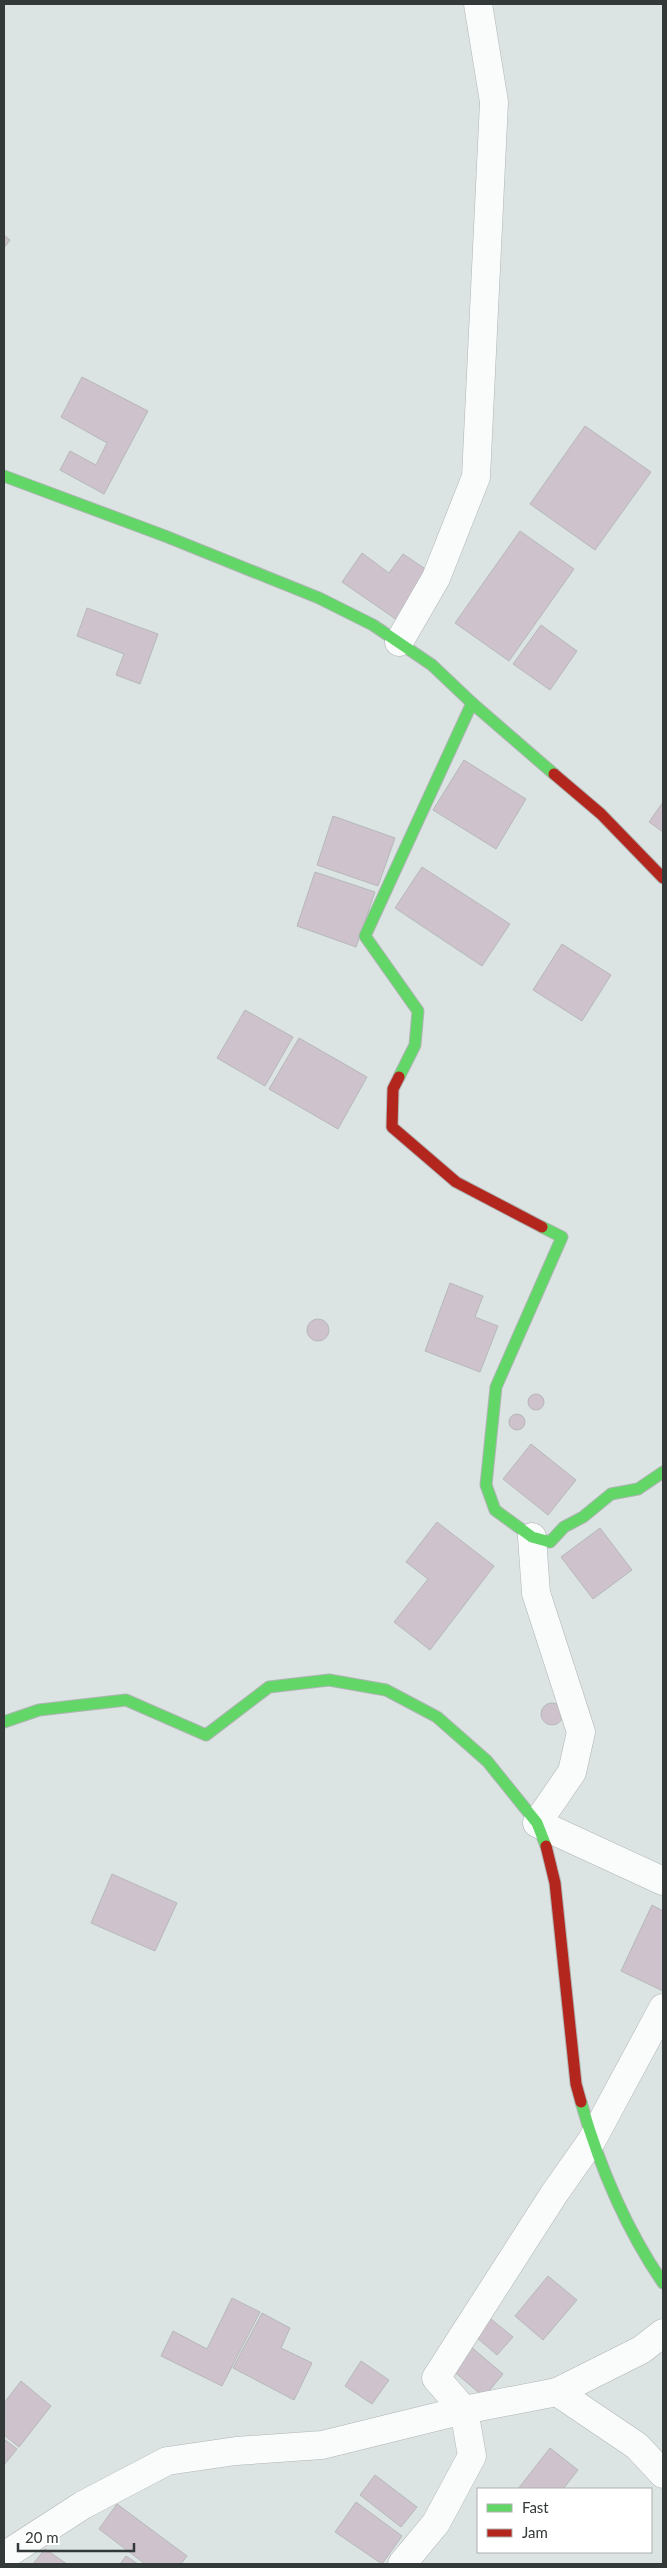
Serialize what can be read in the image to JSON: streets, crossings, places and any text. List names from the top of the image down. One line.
{"legend":["Fast","Jam"],"scale_bar":"20 m"}
